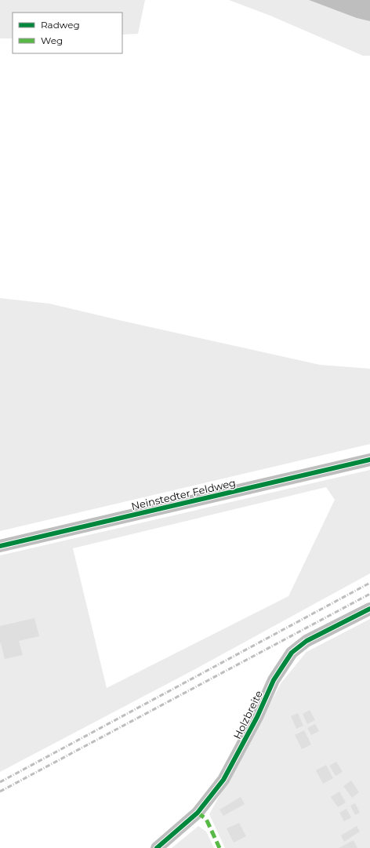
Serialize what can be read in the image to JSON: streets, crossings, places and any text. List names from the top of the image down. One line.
{"streets":{"street":["Neinstedter Feldweg","Holzbreite"]},"legend":["Radweg","Weg"]}
